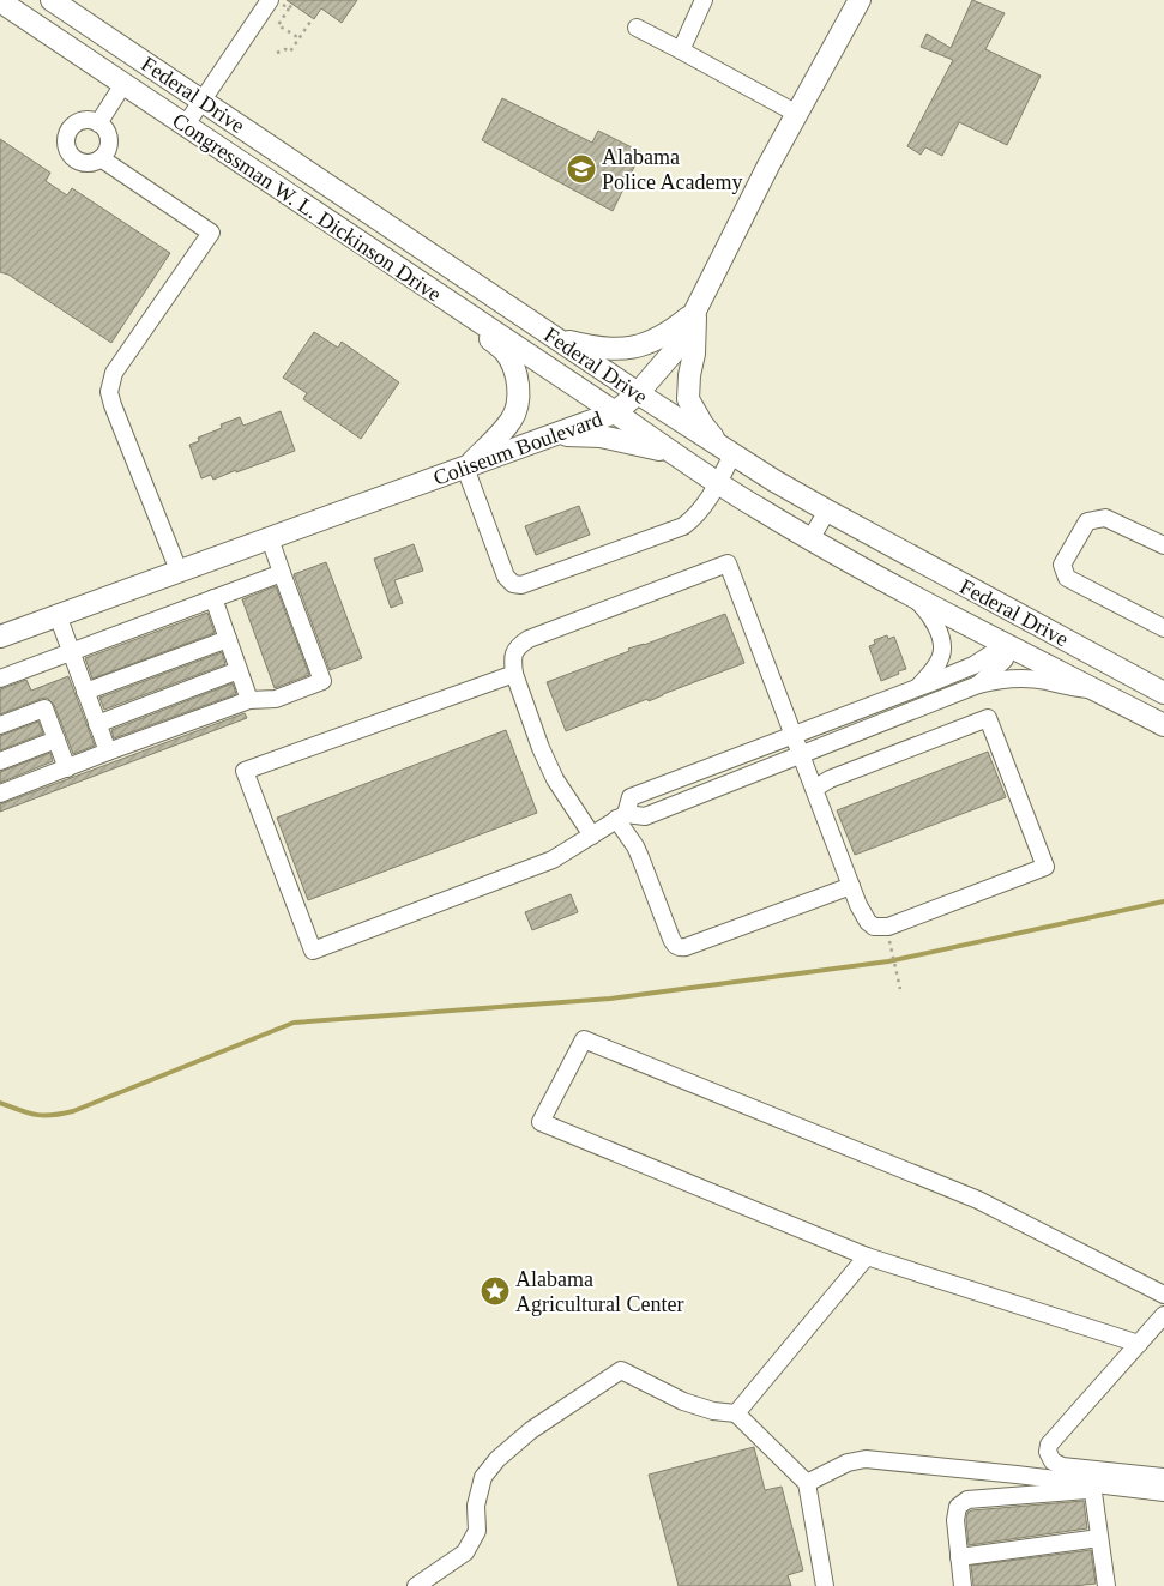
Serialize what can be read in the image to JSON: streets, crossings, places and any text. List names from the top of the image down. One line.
{"streets":{"main road":["Federal Drive","Congressman W. L. Dickinson Drive","Coliseum Boulevard"]},"crossings":[["Federal Drive","Congressman W. L. Dickinson Drive"],["Federal Drive","Coliseum Boulevard"],["Congressman W. L. Dickinson Drive","Coliseum Boulevard"]],"places":{"school or university":["Alabama Police Academy"],"place":["Alabama Agricultural Center"]}}
